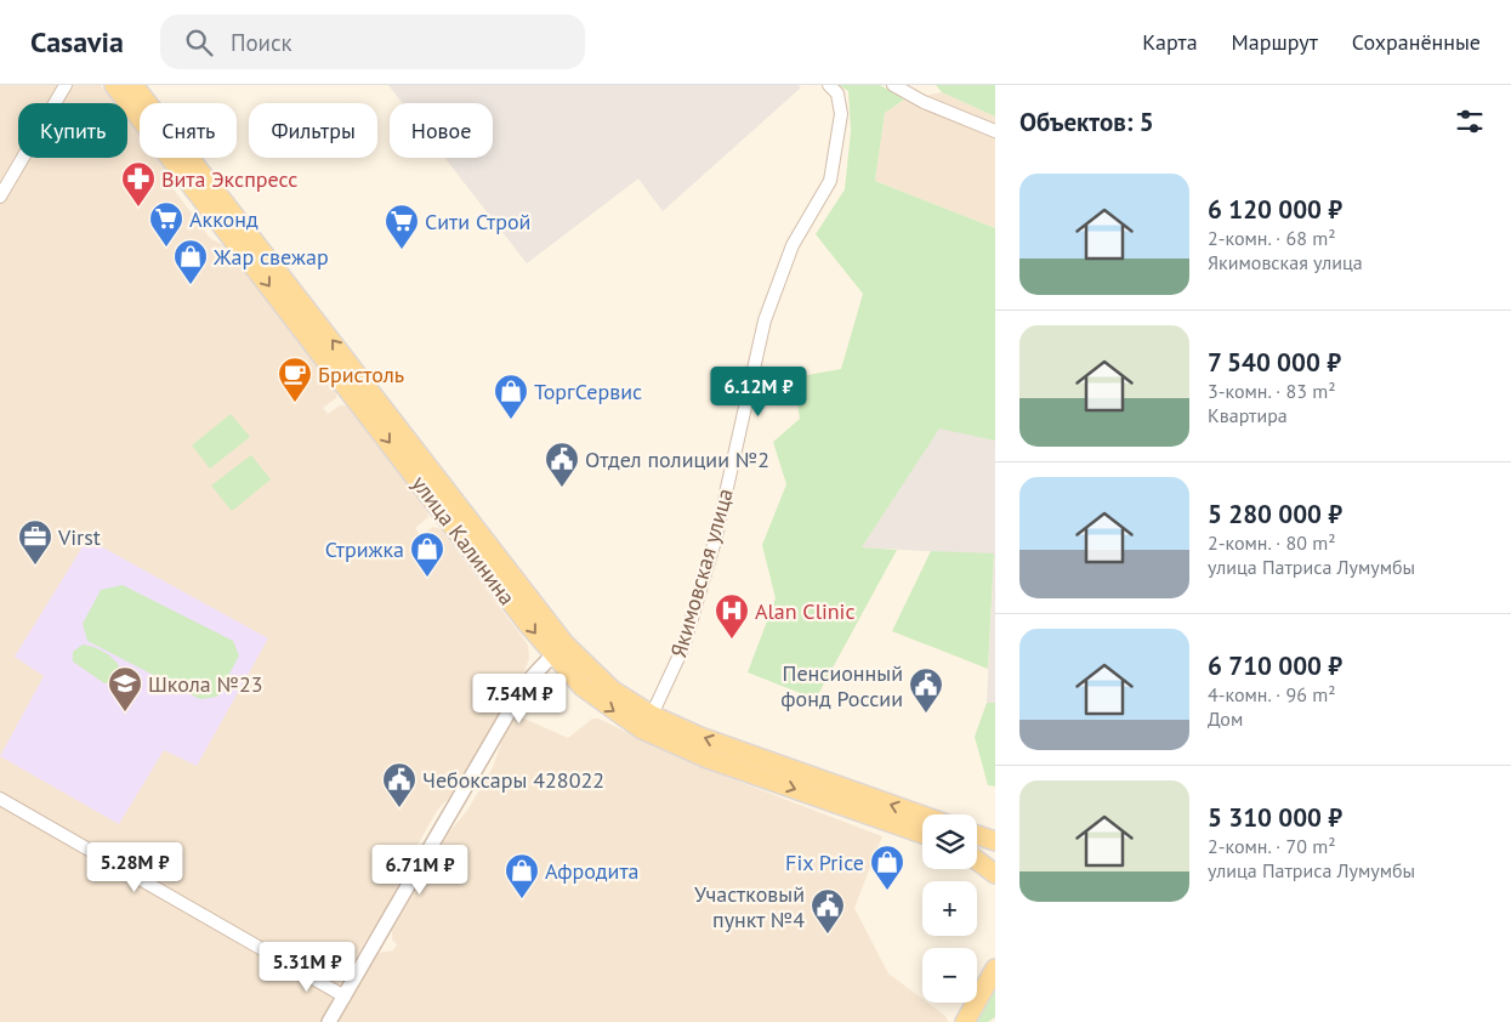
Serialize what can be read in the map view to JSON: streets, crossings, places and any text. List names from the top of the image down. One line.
{"streets":{"main road":["улица Калинина"],"street":["Якимовская улица"]},"crossings":[["улица Калинина","Якимовская улица"]],"places":{"pharmacy":["Вита Экспресс"],"supermarket":["Акконд","Сити Строй"],"shop":["Жар свежар","ТоргСервис","Стрижка","Fix Price","Афродита"],"cafe":["Бристоль"],"public building":["Отдел полиции №2","Пенсионный фонд России","Чебоксары 428022","Участковый пункт №4"],"office":["Virst"],"hospital":["Alan Clinic"],"school or university":["Школа №23"]},"page":{"header":"Casavia","search":"Поиск","nav":["Карта","Маршрут","Сохранённые"],"heading":"Объектов: 5","chip":["Купить","Снять","Фильтры","Новое"],"list":[{"name":"6 120 000 ₽","note":"2-комн. · 68 m² · Якимовская улица"},{"name":"7 540 000 ₽","note":"3-комн. · 83 m² · Квартира"},{"name":"5 280 000 ₽","note":"2-комн. · 80 m² · улица Патриса Лумумбы"},{"name":"6 710 000 ₽","note":"4-комн. · 96 m² · Дом"},{"name":"5 310 000 ₽","note":"2-комн. · 70 m² · улица Патриса Лумумбы"}],"price":["6.12M ₽","7.54M ₽","5.28M ₽","6.71M ₽","5.31M ₽"],"map_buttons":["+","−"]}}
